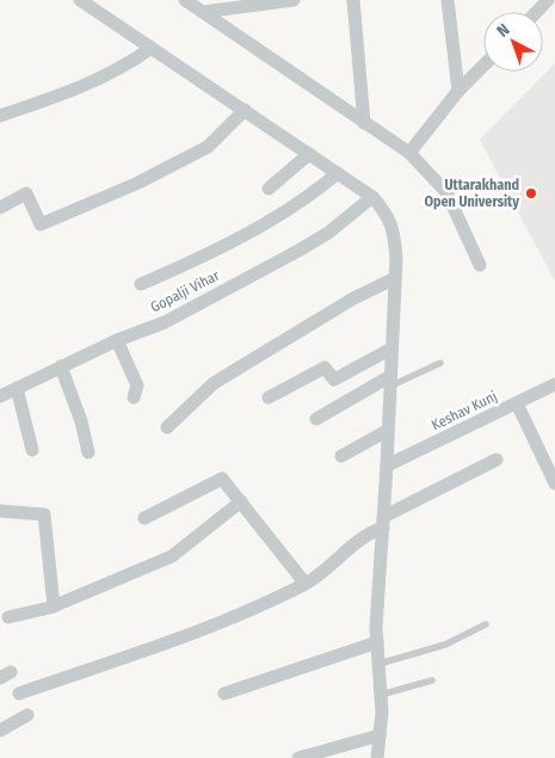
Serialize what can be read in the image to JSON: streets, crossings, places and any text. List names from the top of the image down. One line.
{"streets":{"street":["Gopalji Vihar","Keshav Kunj"]},"places":["Uttarakhand Open University"],"north":"top left"}
